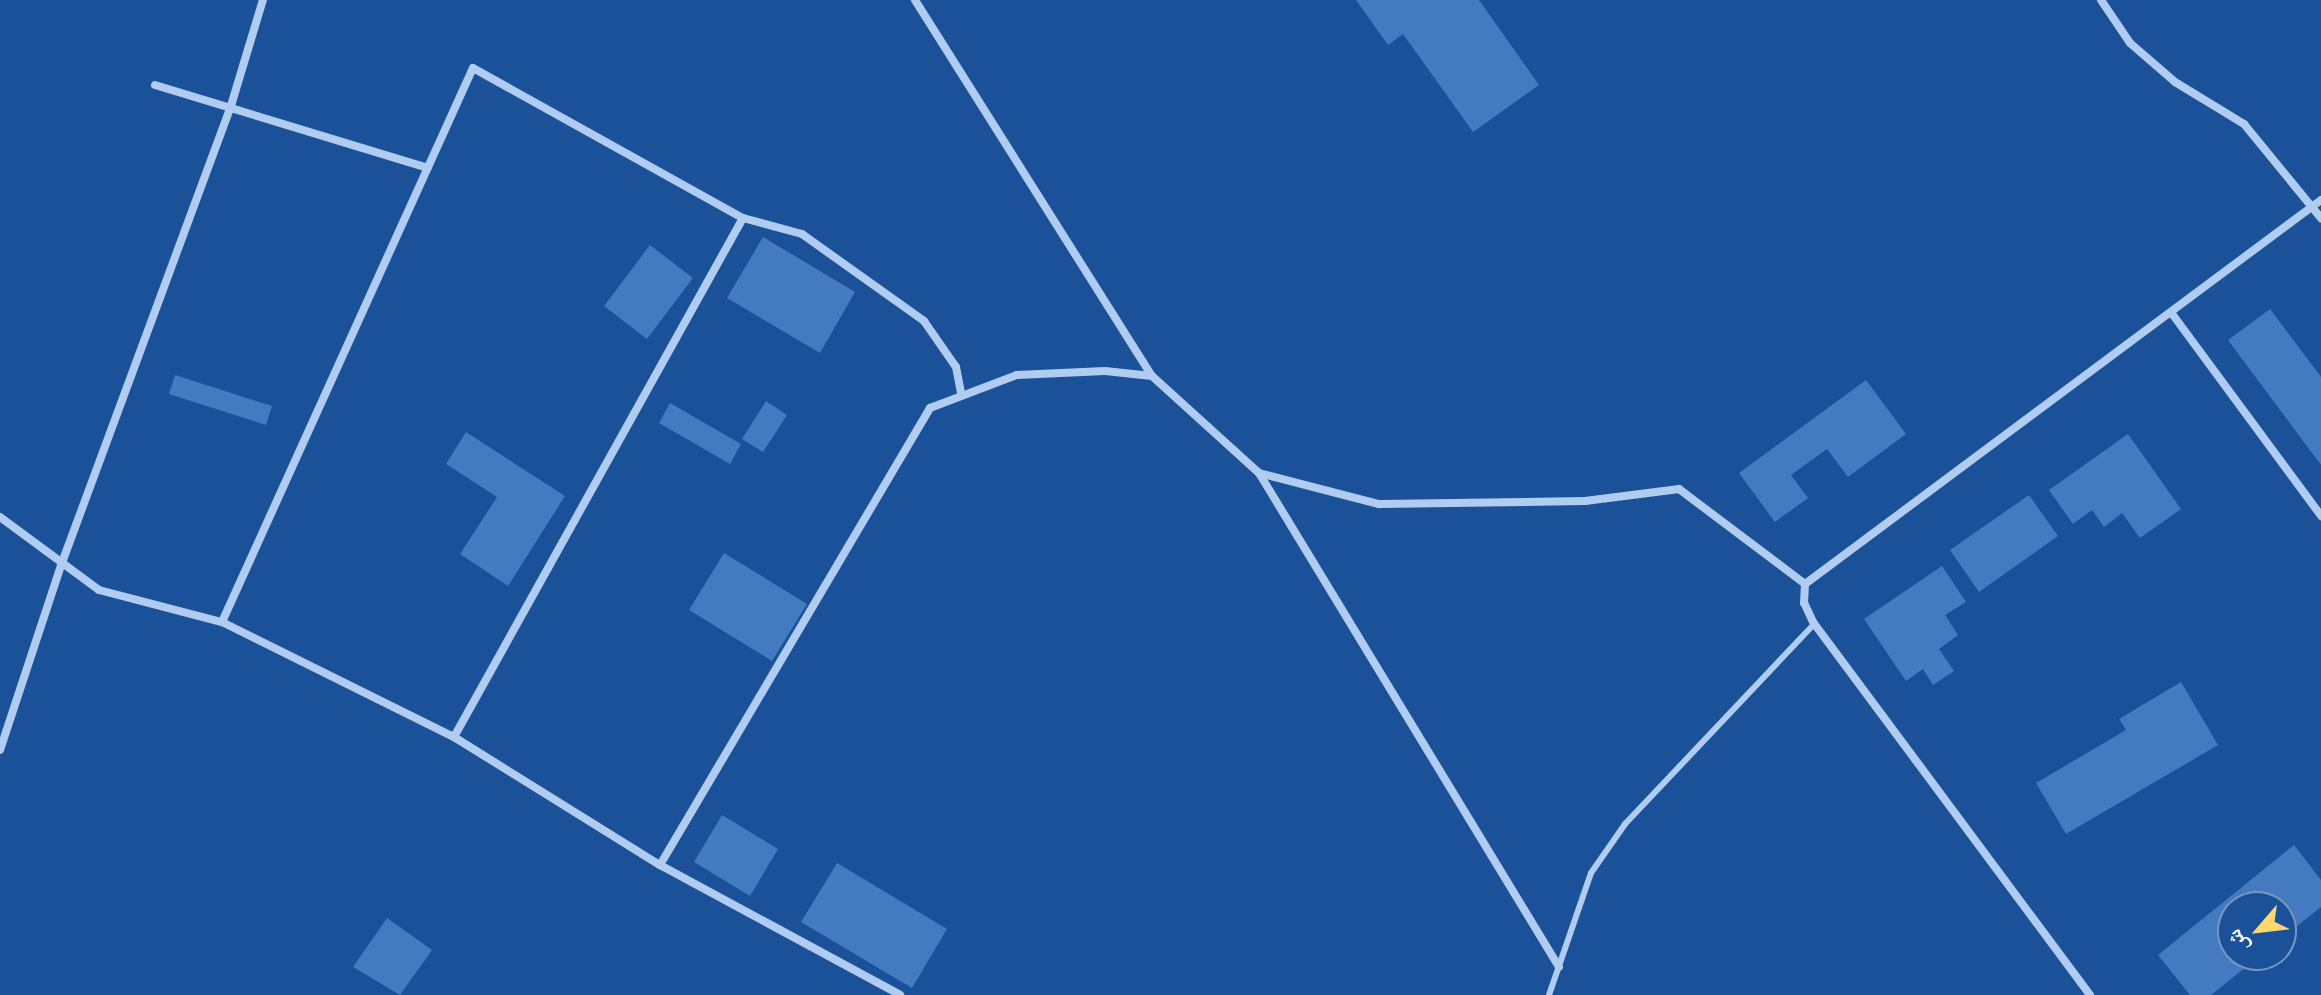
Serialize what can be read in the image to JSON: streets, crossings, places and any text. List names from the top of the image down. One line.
{"north":"bottom left"}
